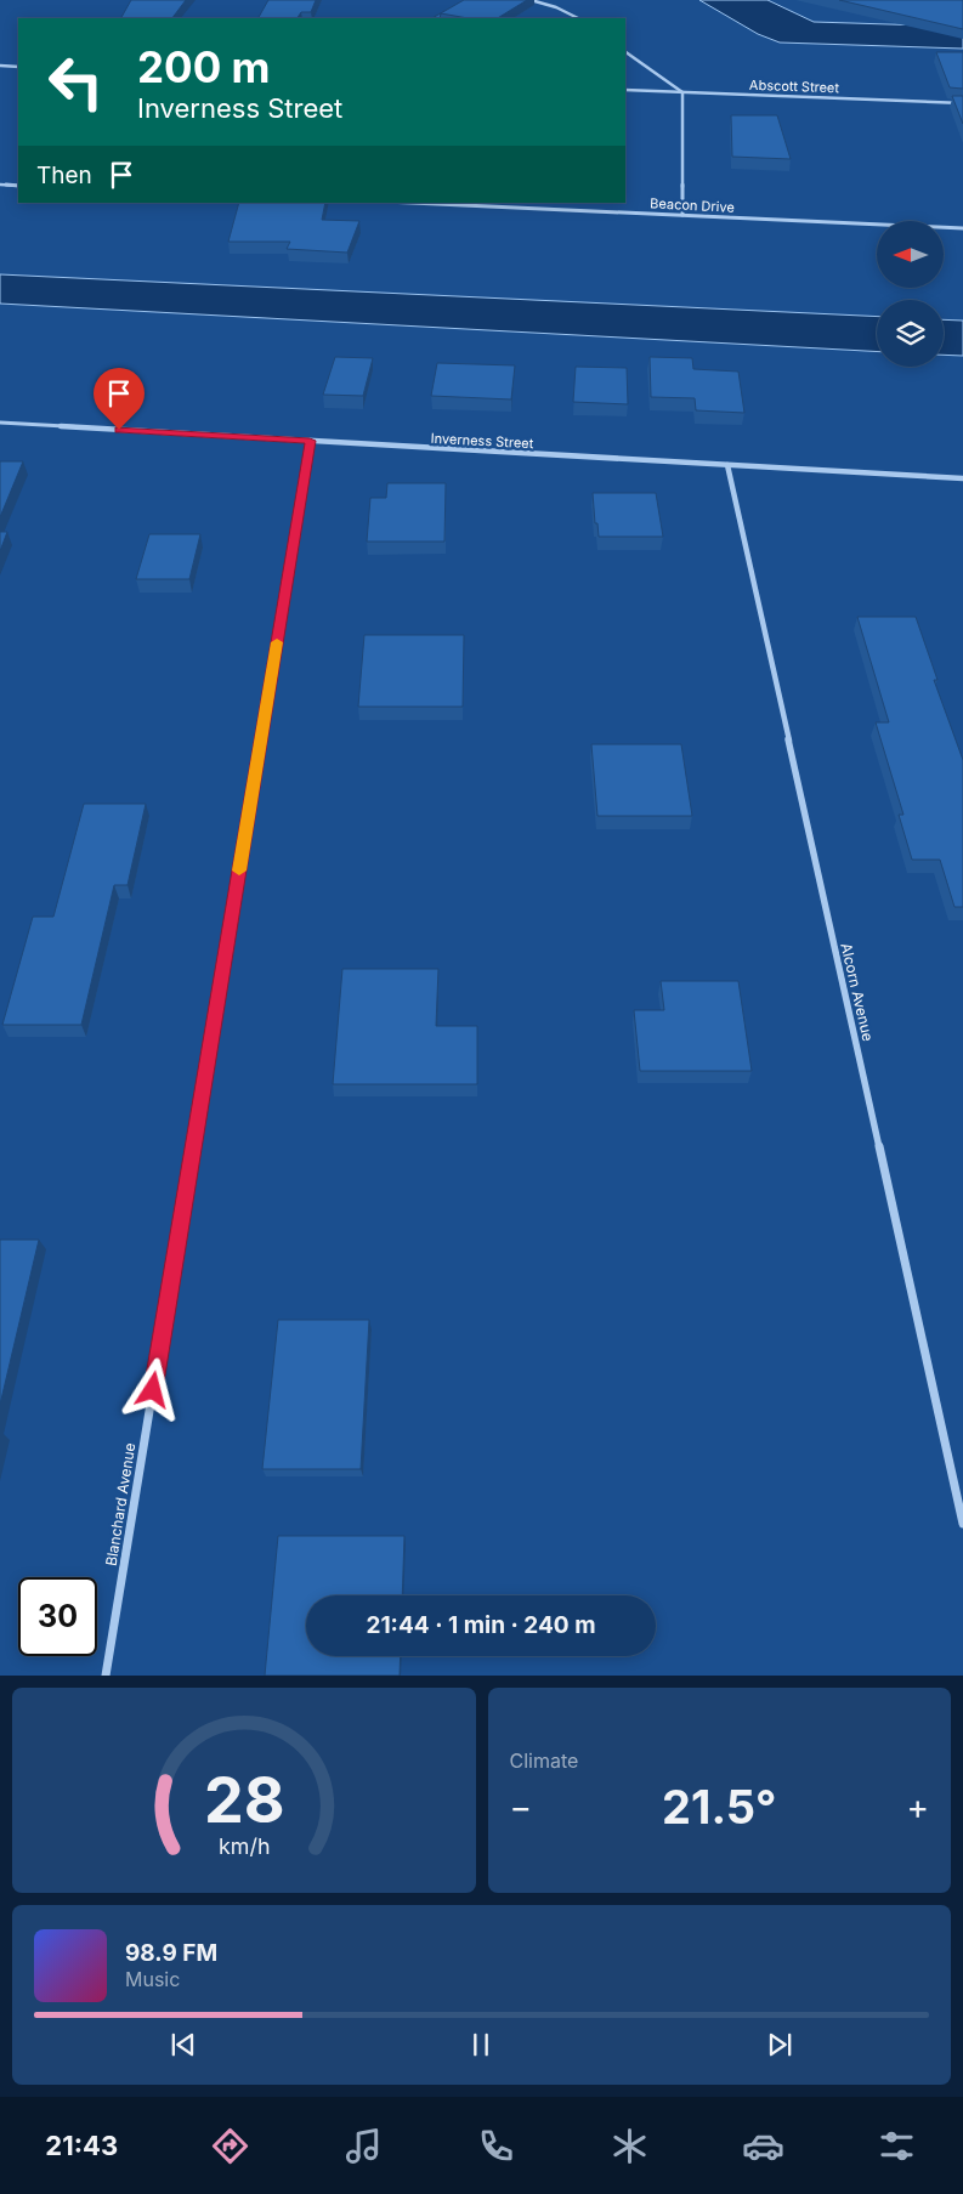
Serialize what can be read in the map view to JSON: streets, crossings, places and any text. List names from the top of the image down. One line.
{"streets":{"street":["Abscott Street","Beacon Drive","Inverness Street","Alcorn Avenue","Blanchard Avenue"]},"crossings":[["Inverness Street","Alcorn Avenue"],["Inverness Street","Blanchard Avenue"]],"north":"left","page":{"turn":["200 m","Inverness Street"],"then":"Then","limit":"30","trip":"21:44 · 1 min · 240 m","tile":"Climate","heat":["−","21.5°","+"],"song":["98.9 FM","Music"],"tabs":"21:43","gauge":["28","km/h"]}}
